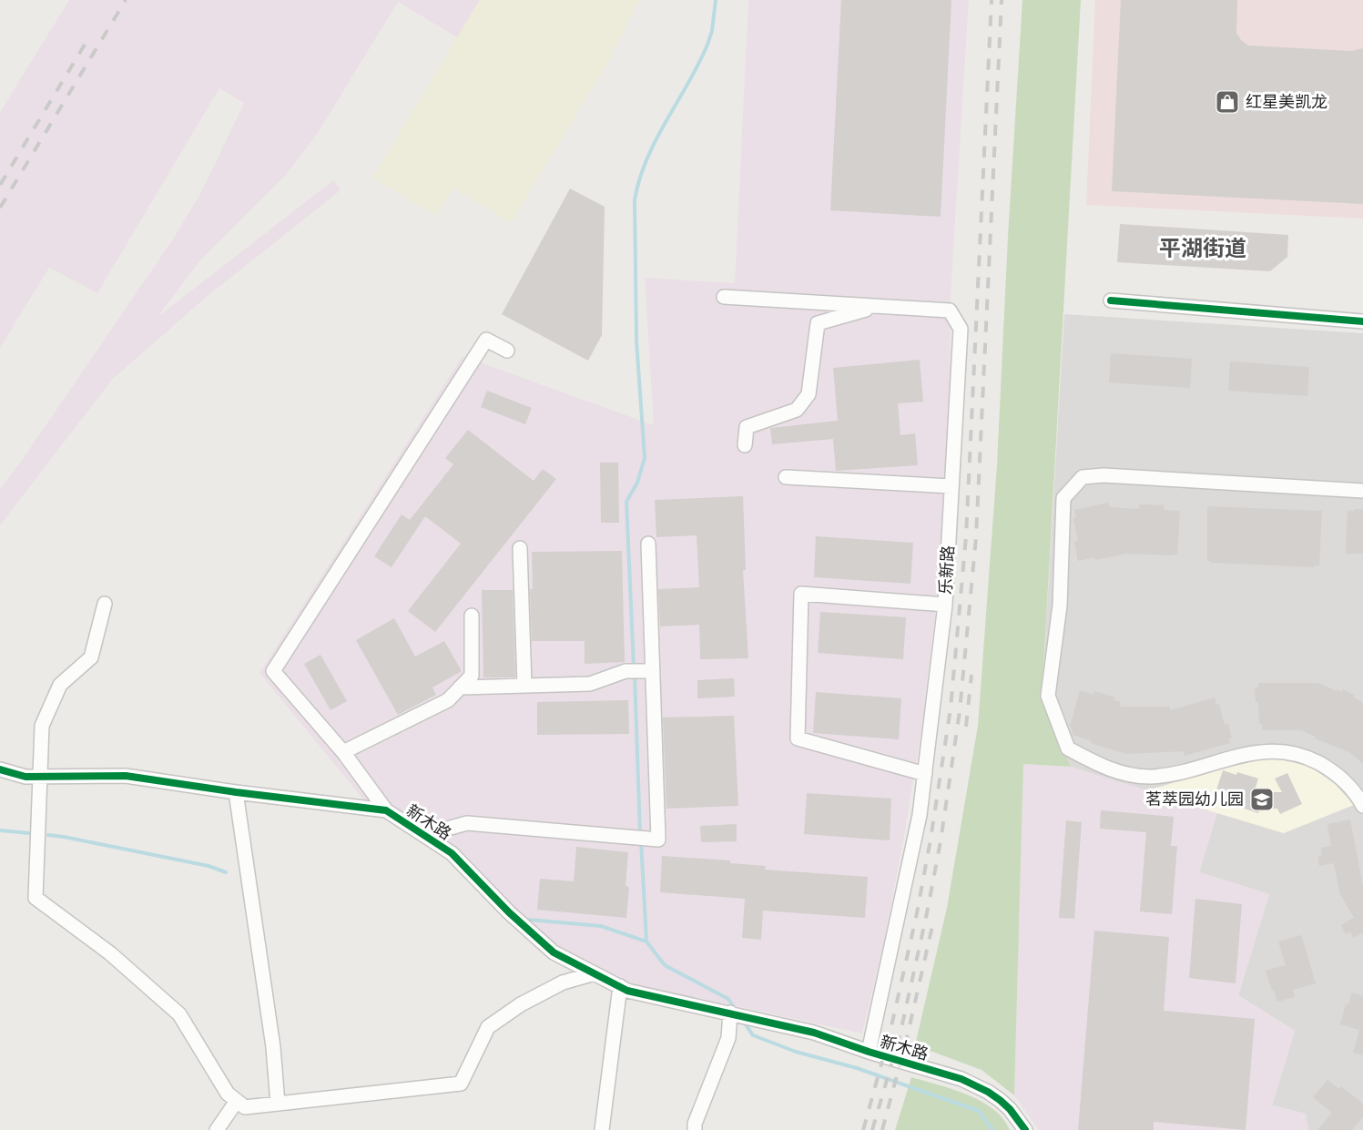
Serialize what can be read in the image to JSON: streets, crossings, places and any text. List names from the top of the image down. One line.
{"streets":{"street":["乐新路","新木路"]},"crossings":[["乐新路","新木路"]],"districts":["平湖街道"],"places":{"shop":["红星美凯龙"],"school or university":["茗萃园幼儿园"]}}
